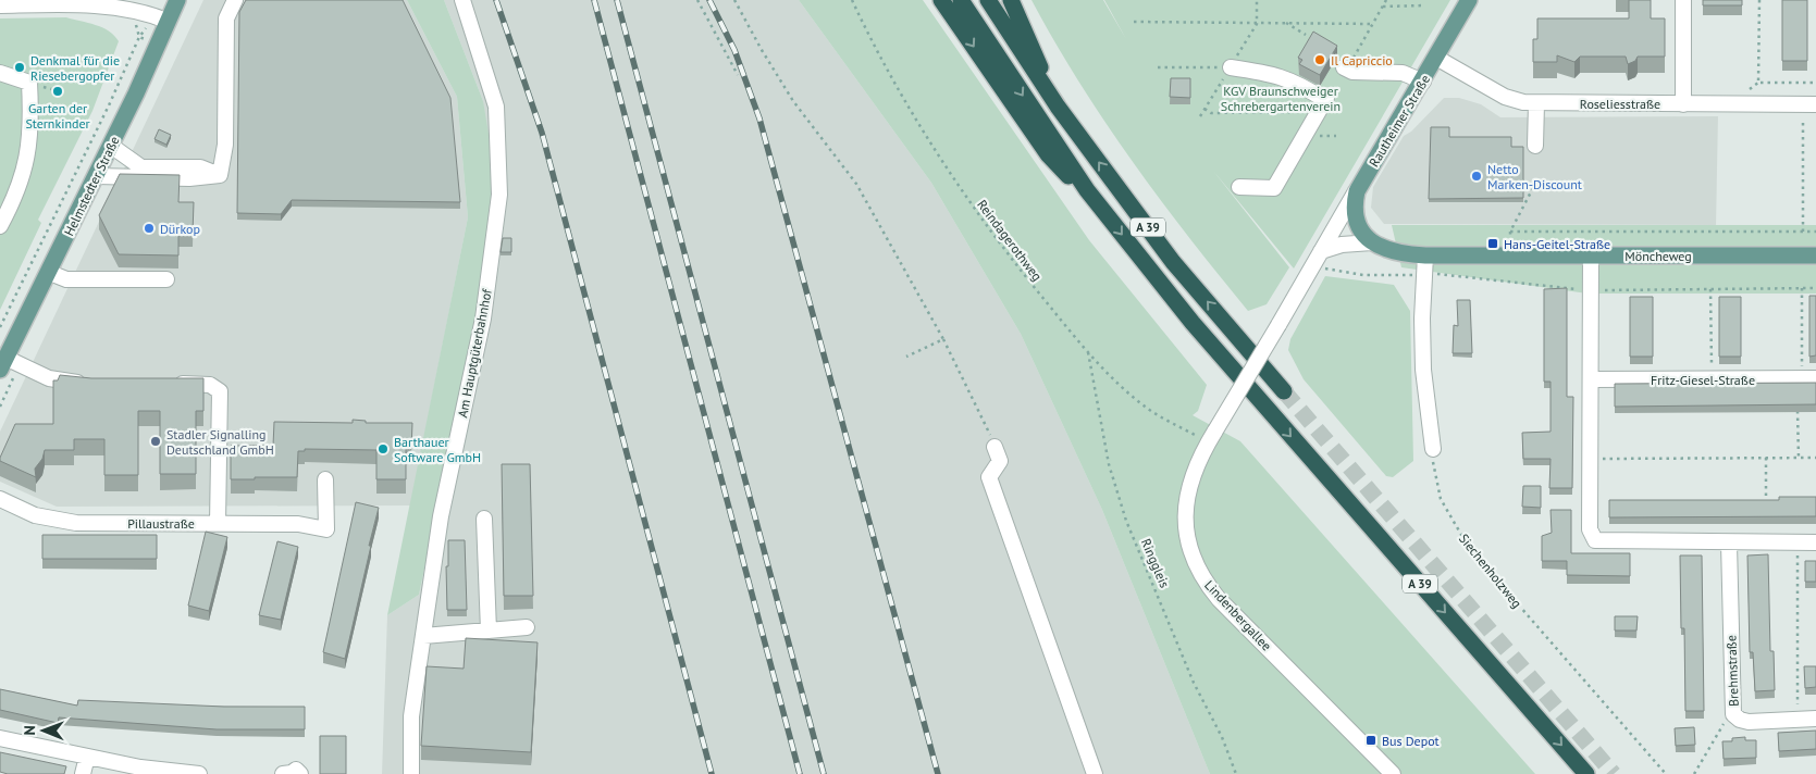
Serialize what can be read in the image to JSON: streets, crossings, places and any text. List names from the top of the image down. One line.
{"streets":{"highway":["A 39"],"main road":["Rautheimer Straße","Helmstedter Straße","Möncheweg"],"street":["Roseliesstraße","Am Hauptgüterbahnhof","Fritz-Giesel-Straße","Pillaustraße","Lindenbergallee","Brehmstraße"],"path":["Reindagerothweg","Ringgleis","Siechenholzweg"]},"crossings":[["Roseliesstraße","Rautheimer Straße"],["Rautheimer Straße","Möncheweg"],["Rautheimer Straße","Lindenbergallee"],["Reindagerothweg","Ringgleis"],["Reindagerothweg","Lindenbergallee"]],"parks":["KGV Braunschweiger Schrebergartenverein"],"places":{"other":["Il Capriccio","Denkmal für die Riesebergopfer","Garten der Sternkinder","Netto Marken-Discount","Dürkop","Stadler Signalling Deutschland GmbH","Barthauer Software GmbH"],"transit":["Hans-Geitel-Straße","Bus Depot"]},"north":"left"}
